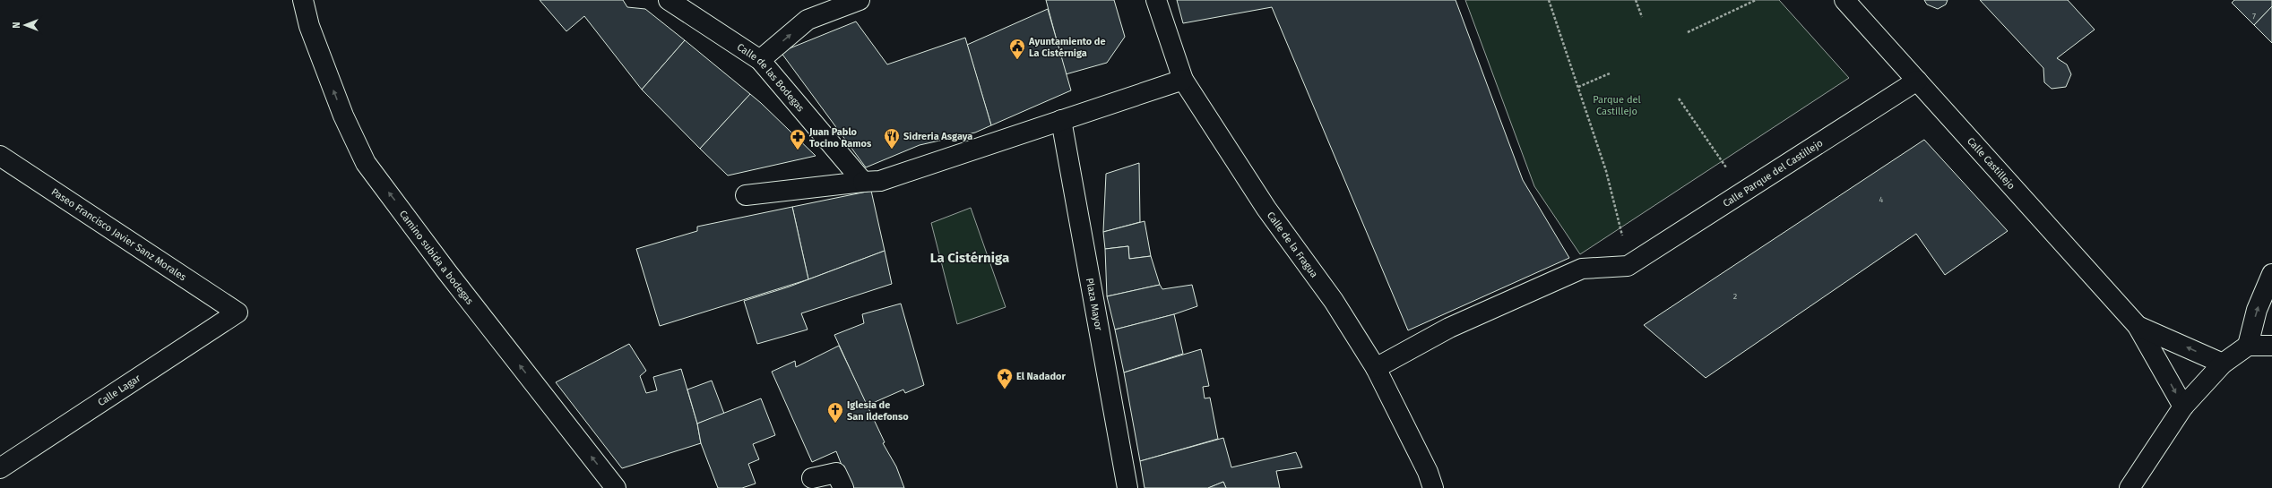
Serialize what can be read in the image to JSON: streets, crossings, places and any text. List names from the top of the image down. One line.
{"streets":{"street":["Calle de las Bodegas","Calle Castillejo","Calle Parque del Castillejo","Paseo Francisco Javier Sanz Morales","Calle de la Fragua","Camino subida a bodegas","Plaza Mayor","Calle Lagar"]},"crossings":[["Calle Castillejo","Calle Parque del Castillejo"],["Paseo Francisco Javier Sanz Morales","Calle Lagar"]],"one_way":["Camino subida a bodegas"],"districts":["La Cistérniga"],"parks":["Parque del Castillejo"],"places":{"public building":["Ayuntamiento de La Cistérniga"],"restaurant":["Sidreria Asgaya"],"pharmacy":["Juan Pablo Tocino Ramos"],"place":["El Nadador"],"church":["Iglesia de San Ildefonso"]},"house_numbers":["7","4","2"],"north":"left"}
